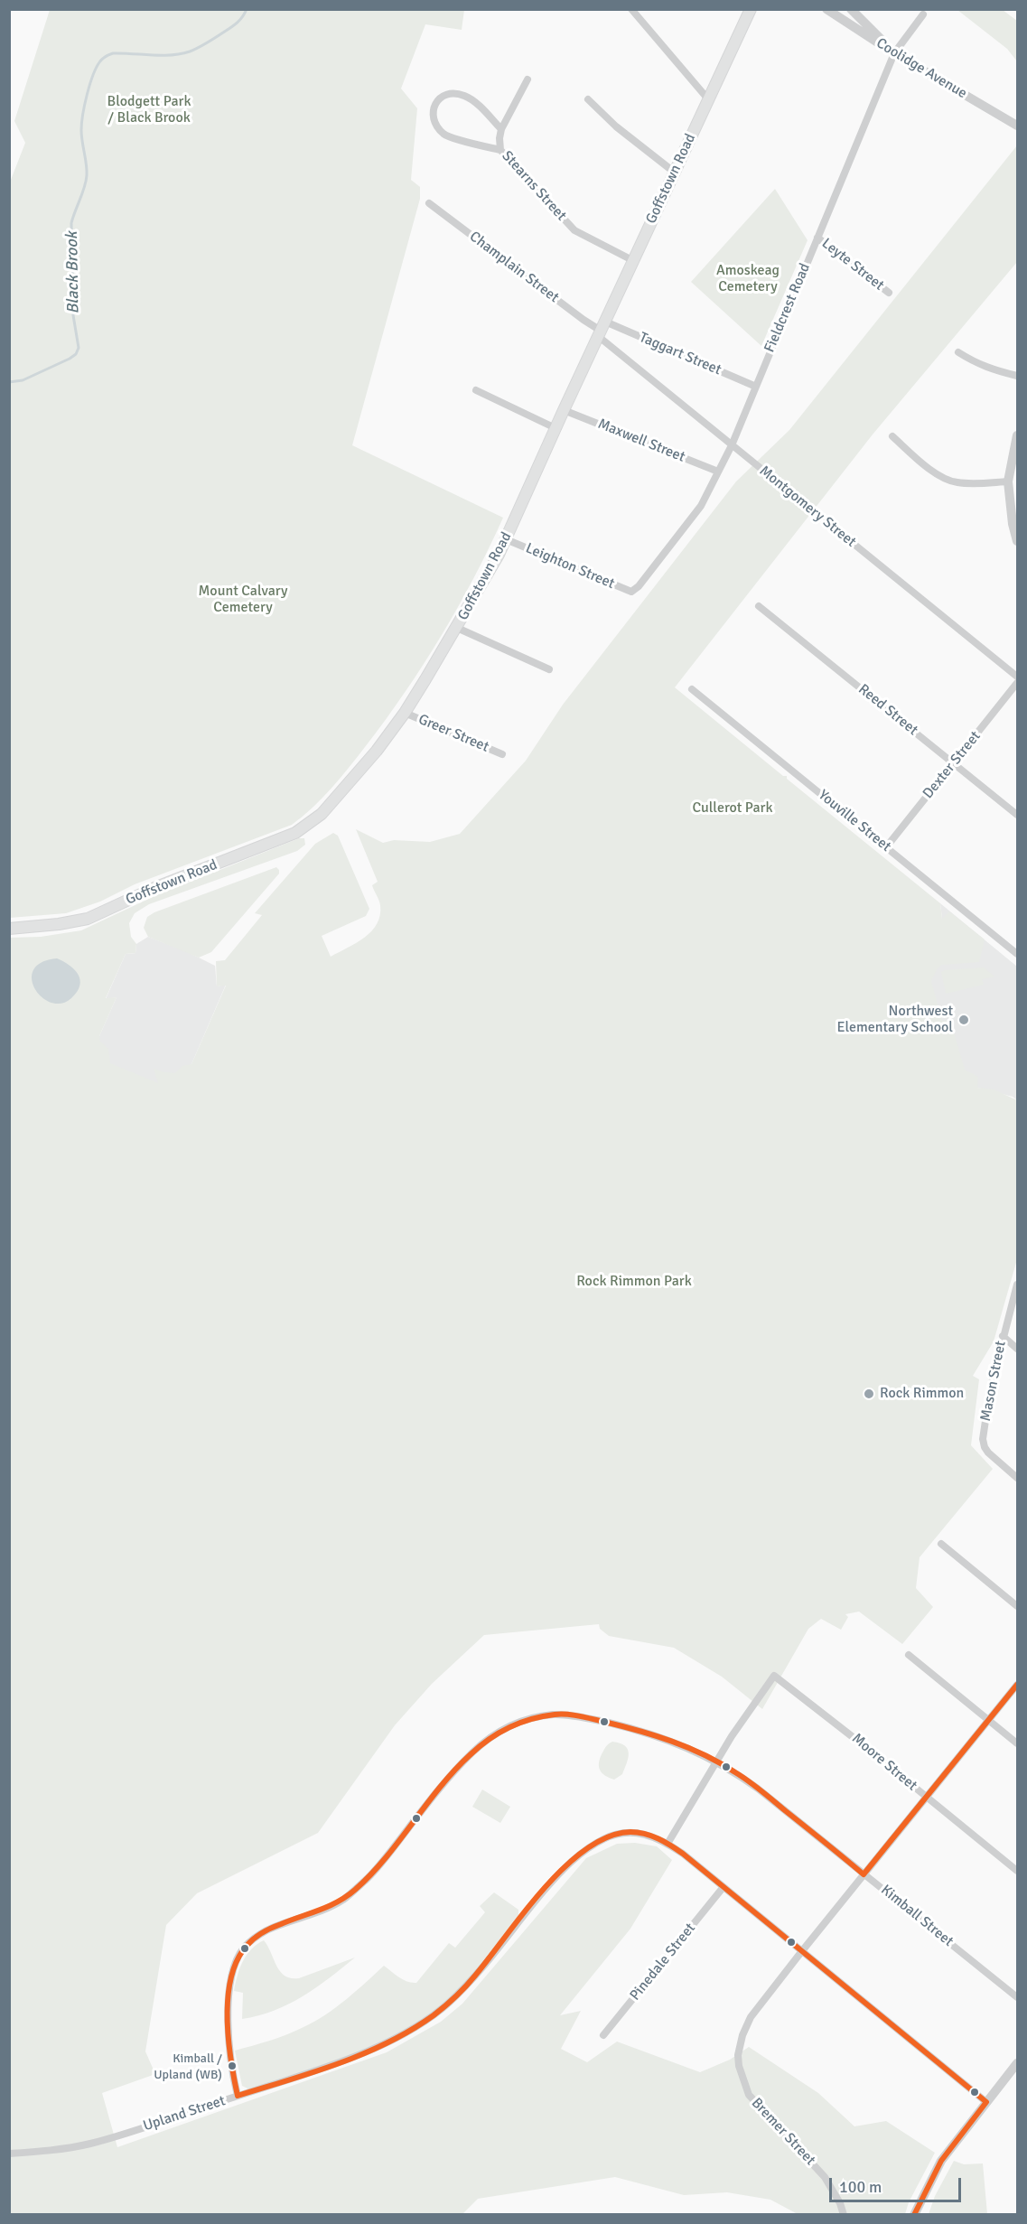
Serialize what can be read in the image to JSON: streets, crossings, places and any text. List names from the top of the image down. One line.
{"streets":{"main road":["Goffstown Road"],"street":["Coolidge Avenue","Stearns Street","Leyte Street","Champlain Street","Fieldcrest Road","Taggart Street","Maxwell Street","Montgomery Street","Leighton Street","Reed Street","Greer Street","Dexter Street","Youville Street","Mason Street","Moore Street","Kimball Street","Pinedale Street","Upland Street","Bremer Street"]},"crossings":[["Coolidge Avenue","Fieldcrest Road"],["Goffstown Road","Stearns Street"],["Goffstown Road","Champlain Street"],["Goffstown Road","Taggart Street"],["Goffstown Road","Maxwell Street"],["Goffstown Road","Montgomery Street"],["Goffstown Road","Leighton Street"],["Goffstown Road","Greer Street"],["Leyte Street","Fieldcrest Road"],["Champlain Street","Taggart Street"],["Champlain Street","Montgomery Street"],["Fieldcrest Road","Taggart Street"],["Fieldcrest Road","Maxwell Street"],["Fieldcrest Road","Montgomery Street"],["Fieldcrest Road","Leighton Street"],["Taggart Street","Montgomery Street"],["Reed Street","Dexter Street"],["Dexter Street","Youville Street"],["Moore Street","Kimball Street"],["Moore Street","Bremer Street"],["Kimball Street","Upland Street"],["Kimball Street","Bremer Street"],["Pinedale Street","Upland Street"],["Upland Street","Bremer Street"]],"water":["Black Brook"],"parks":["Blodgett Park / Black Brook","Amoskeag Cemetery","Mount Calvary Cemetery","Cullerot Park","Rock Rimmon Park"],"places":["Northwest Elementary School","Rock Rimmon","Kimball / Upland (WB)"],"scale_bar":"100 m"}
